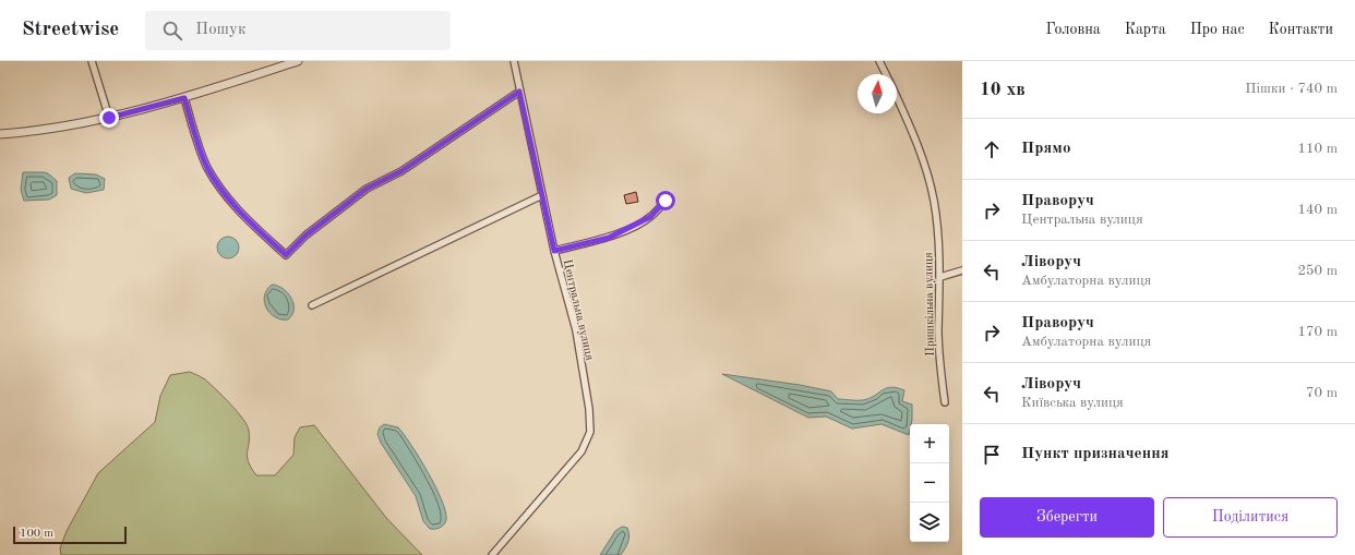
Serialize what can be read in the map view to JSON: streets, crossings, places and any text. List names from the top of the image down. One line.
{"streets":{"street":["Пришкільна вулиця","Центральна вулиця"]},"scale_bar":"100 m","north":"top","page":{"header":"Streetwise","search":"Пошук","nav":["Головна","Карта","Про нас","Контакти"],"heading":["10 хв","Пішки · 740 m"],"list":[["Прямо","110 m"],["Праворуч","Центральна вулиця","140 m"],["Ліворуч","Амбулаторна вулиця","250 m"],["Праворуч","Амбулаторна вулиця","170 m"],["Ліворуч","Київська вулиця","70 m"],"Пункт призначення"],"map_buttons":["+","−"],"buttons":["Зберегти","Поділитися"],"scale":"100 m"}}
